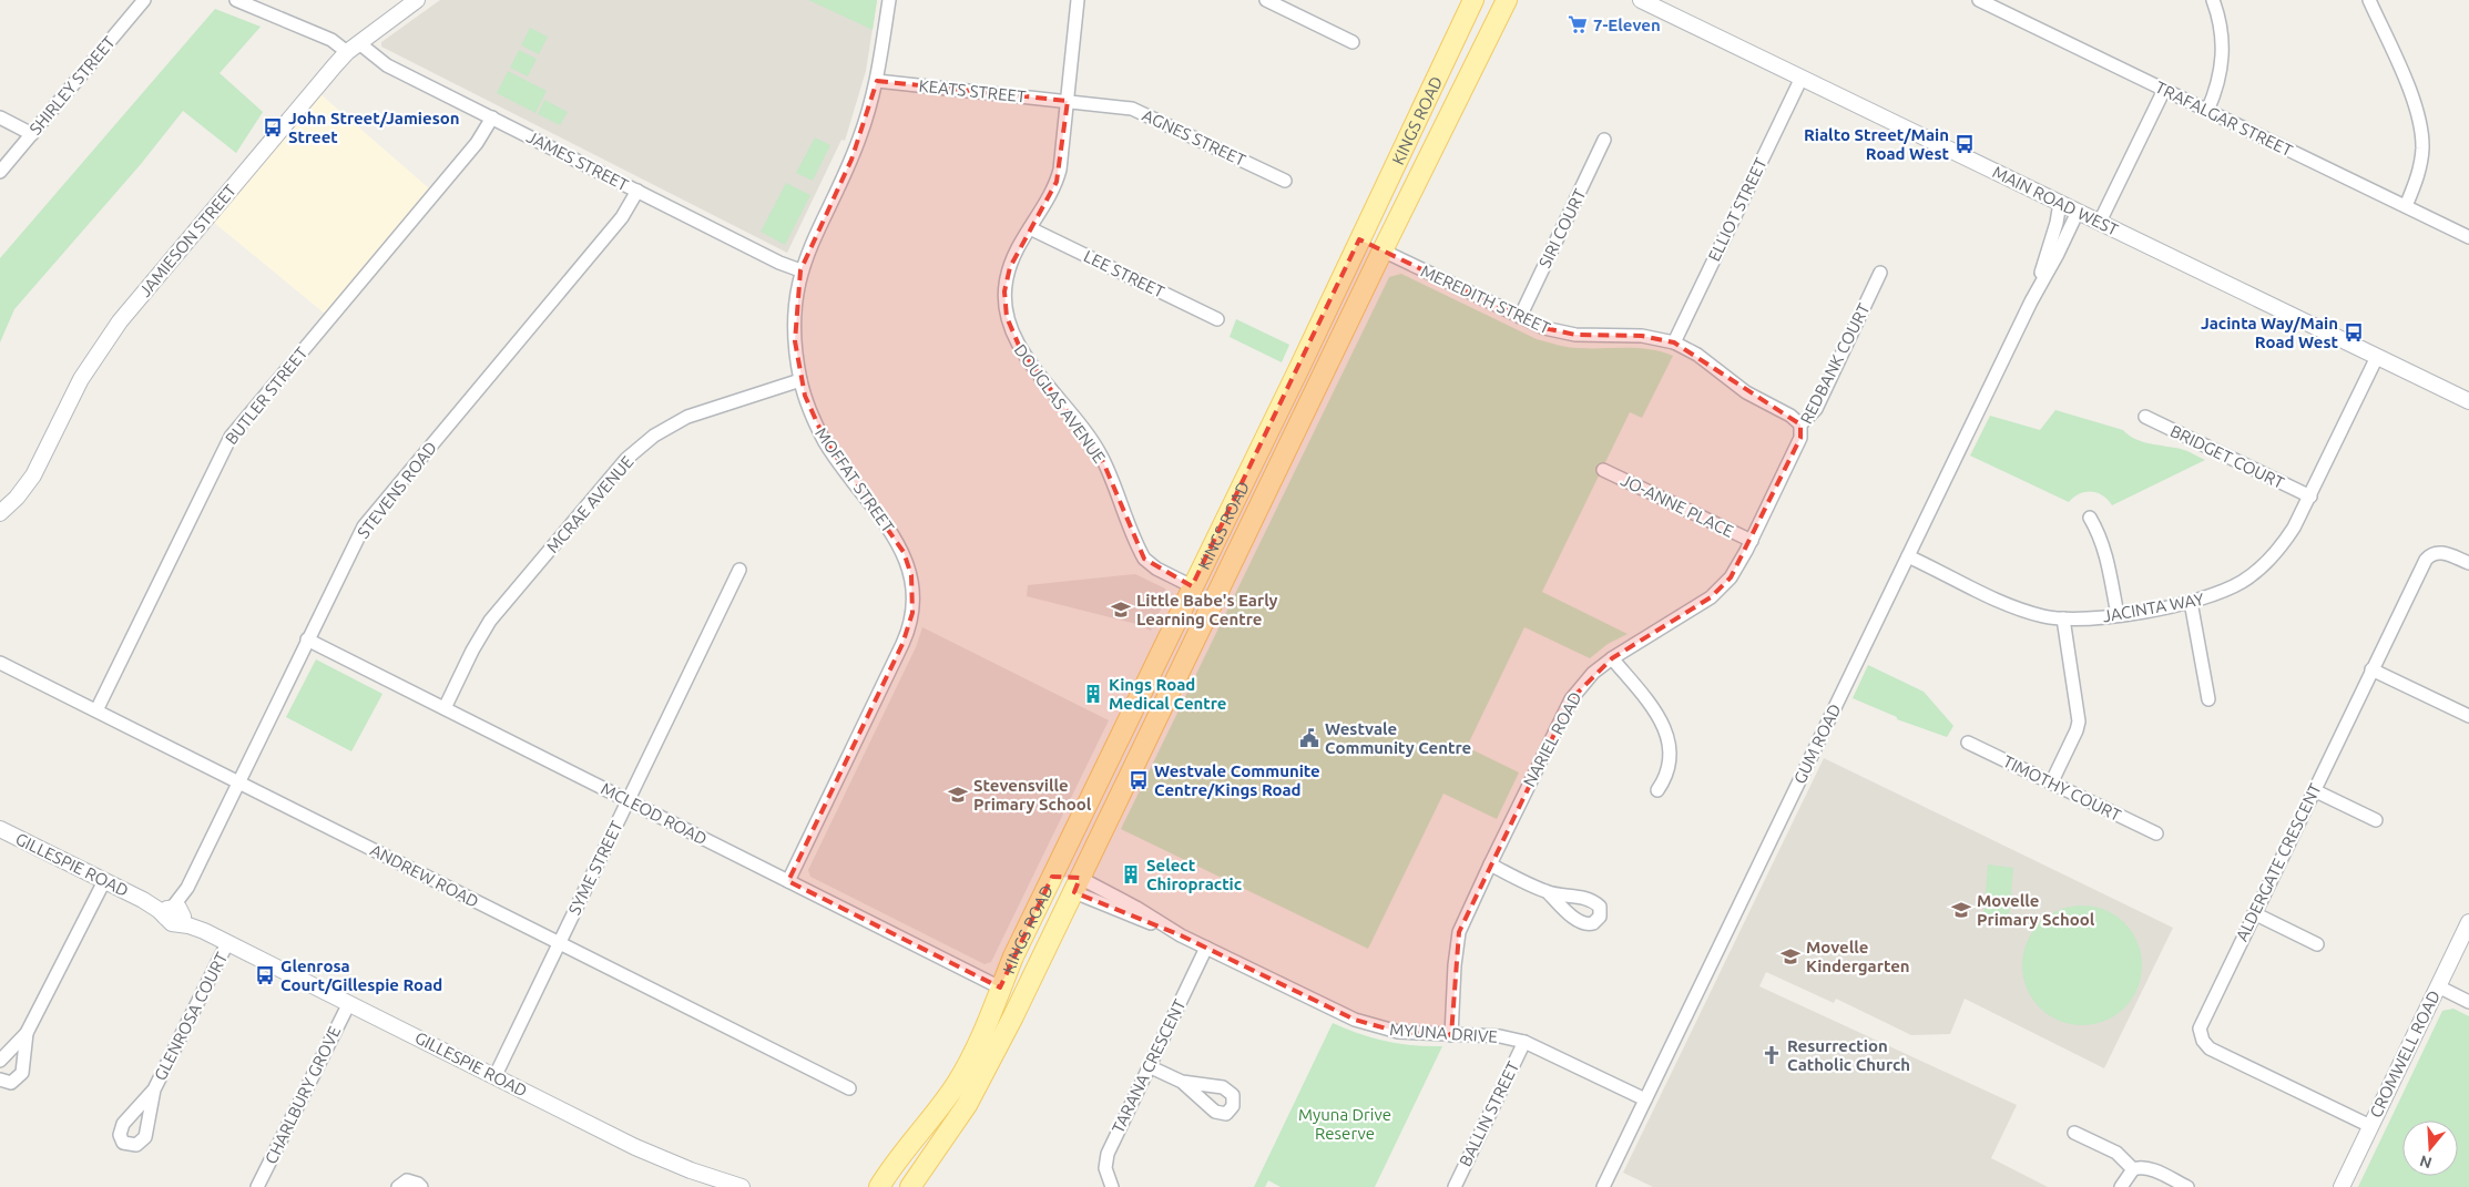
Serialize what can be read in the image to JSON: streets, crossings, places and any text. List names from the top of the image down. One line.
{"streets":{"main road":["KINGS ROAD"],"street":["SHIRLEY STREET","KEATS STREET","TRAFALGAR STREET","AGNES STREET","JAMES STREET","MAIN ROAD WEST","ELLIOT STREET","SIRI COURT","JAMIESON STREET","LEE STREET","MEREDITH STREET","REDBANK COURT","BUTLER STREET","DOUGLAS AVENUE","BRIDGET COURT","MOFFAT STREET","STEVENS ROAD","MCRAE AVENUE","JO-ANNE PLACE","JACINTA WAY","NARIEL ROAD","GUM ROAD","TIMOTHY COURT","MCLEOD ROAD","ALDERGATE CRESCENT","GILLESPIE ROAD","SYME STREET","ANDREW ROAD","GLENROSA COURT","MYUNA DRIVE","CROMWELL ROAD","TARANA CRESCENT","CHARLBURY GROVE","BALLIN STREET"]},"crossings":[["KEATS STREET","AGNES STREET"],["KEATS STREET","DOUGLAS AVENUE"],["KEATS STREET","MOFFAT STREET"],["KINGS ROAD","MEREDITH STREET"],["KINGS ROAD","DOUGLAS AVENUE"],["KINGS ROAD","MCLEOD ROAD"],["KINGS ROAD","MYUNA DRIVE"],["AGNES STREET","DOUGLAS AVENUE"],["JAMES STREET","JAMIESON STREET"],["JAMES STREET","BUTLER STREET"],["JAMES STREET","MOFFAT STREET"],["JAMES STREET","STEVENS ROAD"],["MAIN ROAD WEST","ELLIOT STREET"],["MAIN ROAD WEST","JACINTA WAY"],["MAIN ROAD WEST","GUM ROAD"],["ELLIOT STREET","MEREDITH STREET"],["SIRI COURT","MEREDITH STREET"],["LEE STREET","DOUGLAS AVENUE"],["MEREDITH STREET","REDBANK COURT"],["REDBANK COURT","NARIEL ROAD"],["BUTLER STREET","ANDREW ROAD"],["BRIDGET COURT","JACINTA WAY"],["MOFFAT STREET","MCRAE AVENUE"],["MOFFAT STREET","MCLEOD ROAD"],["STEVENS ROAD","MCLEOD ROAD"],["STEVENS ROAD","GILLESPIE ROAD"],["STEVENS ROAD","ANDREW ROAD"],["MCRAE AVENUE","MCLEOD ROAD"],["JO-ANNE PLACE","NARIEL ROAD"],["JACINTA WAY","GUM ROAD"],["NARIEL ROAD","MYUNA DRIVE"],["GUM ROAD","MYUNA DRIVE"],["MCLEOD ROAD","SYME STREET"],["ALDERGATE CRESCENT","CROMWELL ROAD"],["GILLESPIE ROAD","SYME STREET"],["GILLESPIE ROAD","GLENROSA COURT"],["GILLESPIE ROAD","CHARLBURY GROVE"],["SYME STREET","ANDREW ROAD"],["MYUNA DRIVE","TARANA CRESCENT"],["MYUNA DRIVE","BALLIN STREET"]],"parks":["Myuna Drive Reserve"],"places":{"supermarket":["7-Eleven"],"bus stop":["John Street/Jamieson Street","Rialto Street/Main Road West","Jacinta Way/Main Road West","Westvale Communite Centre/Kings Road","Glenrosa Court/Gillespie Road"],"school or university":["Little Babe's Early Learning Centre","Stevensville Primary School","Movelle Primary School","Movelle Kindergarten"],"building":["Kings Road Medical Centre","Select Chiropractic"],"public building":["Westvale Community Centre"],"church":["Resurrection Catholic Church"]},"north":"bottom"}
